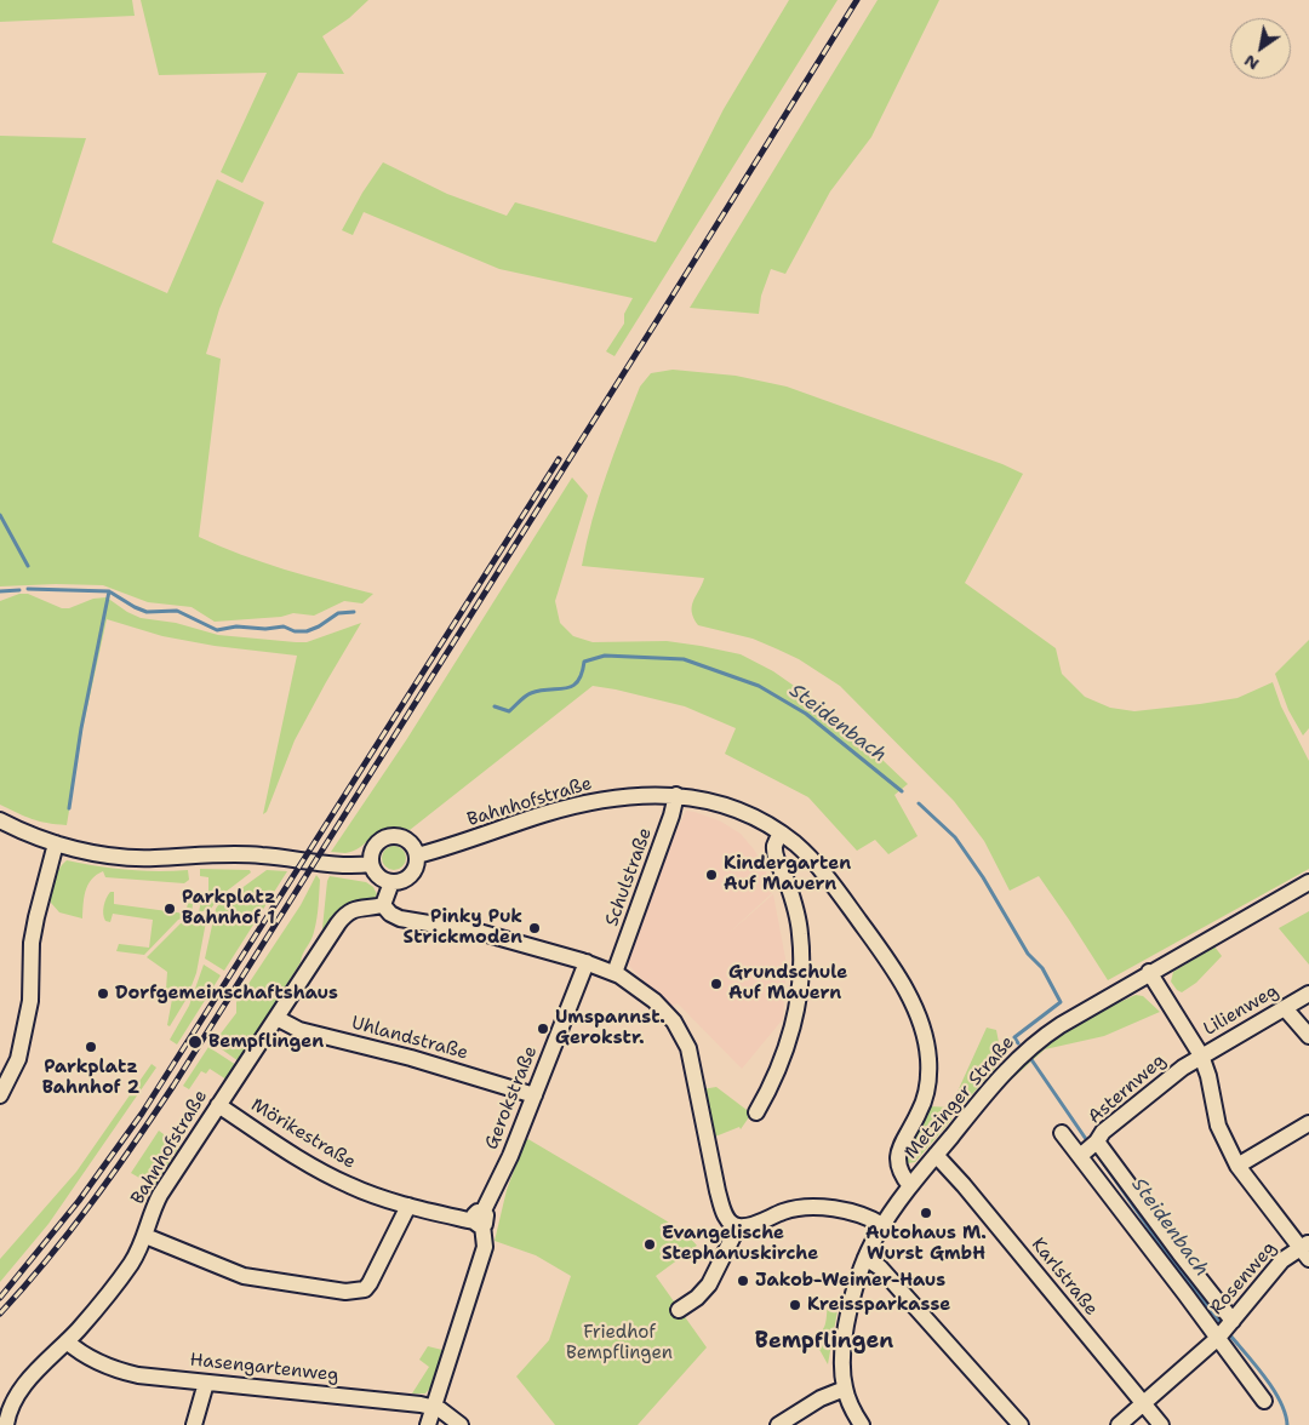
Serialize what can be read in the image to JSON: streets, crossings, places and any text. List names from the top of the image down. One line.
{"streets":{"street":["Bahnhofstraße","Schulstraße","Lilienweg","Uhlandstraße","Asternweg","Gerokstraße","Metzinger Straße","Mörikestraße","Karlstraße","Rosenweg","Hasengartenweg"]},"crossings":[["Bahnhofstraße","Schulstraße"],["Bahnhofstraße","Uhlandstraße"],["Bahnhofstraße","Metzinger Straße"],["Bahnhofstraße","Mörikestraße"],["Bahnhofstraße","Hasengartenweg"],["Lilienweg","Asternweg"],["Uhlandstraße","Gerokstraße"],["Gerokstraße","Mörikestraße"],["Gerokstraße","Hasengartenweg"],["Metzinger Straße","Karlstraße"],["Karlstraße","Rosenweg"]],"districts":["Bempflingen"],"water":["Steidenbach"],"parks":["Friedhof Bempflingen"],"places":["Kindergarten Auf Mauern","Parkplatz Bahnhof 1","Pinky Puk Strickmoden","Grundschule Auf Mauern","Dorfgemeinschaftshaus","Umspannst. Gerokstr.","Bempflingen","Parkplatz Bahnhof 2","Autohaus M. Wurst GmbH","Evangelische Stephanuskirche","Jakob-Weimer-Haus","Kreissparkasse"],"north":"bottom left"}
